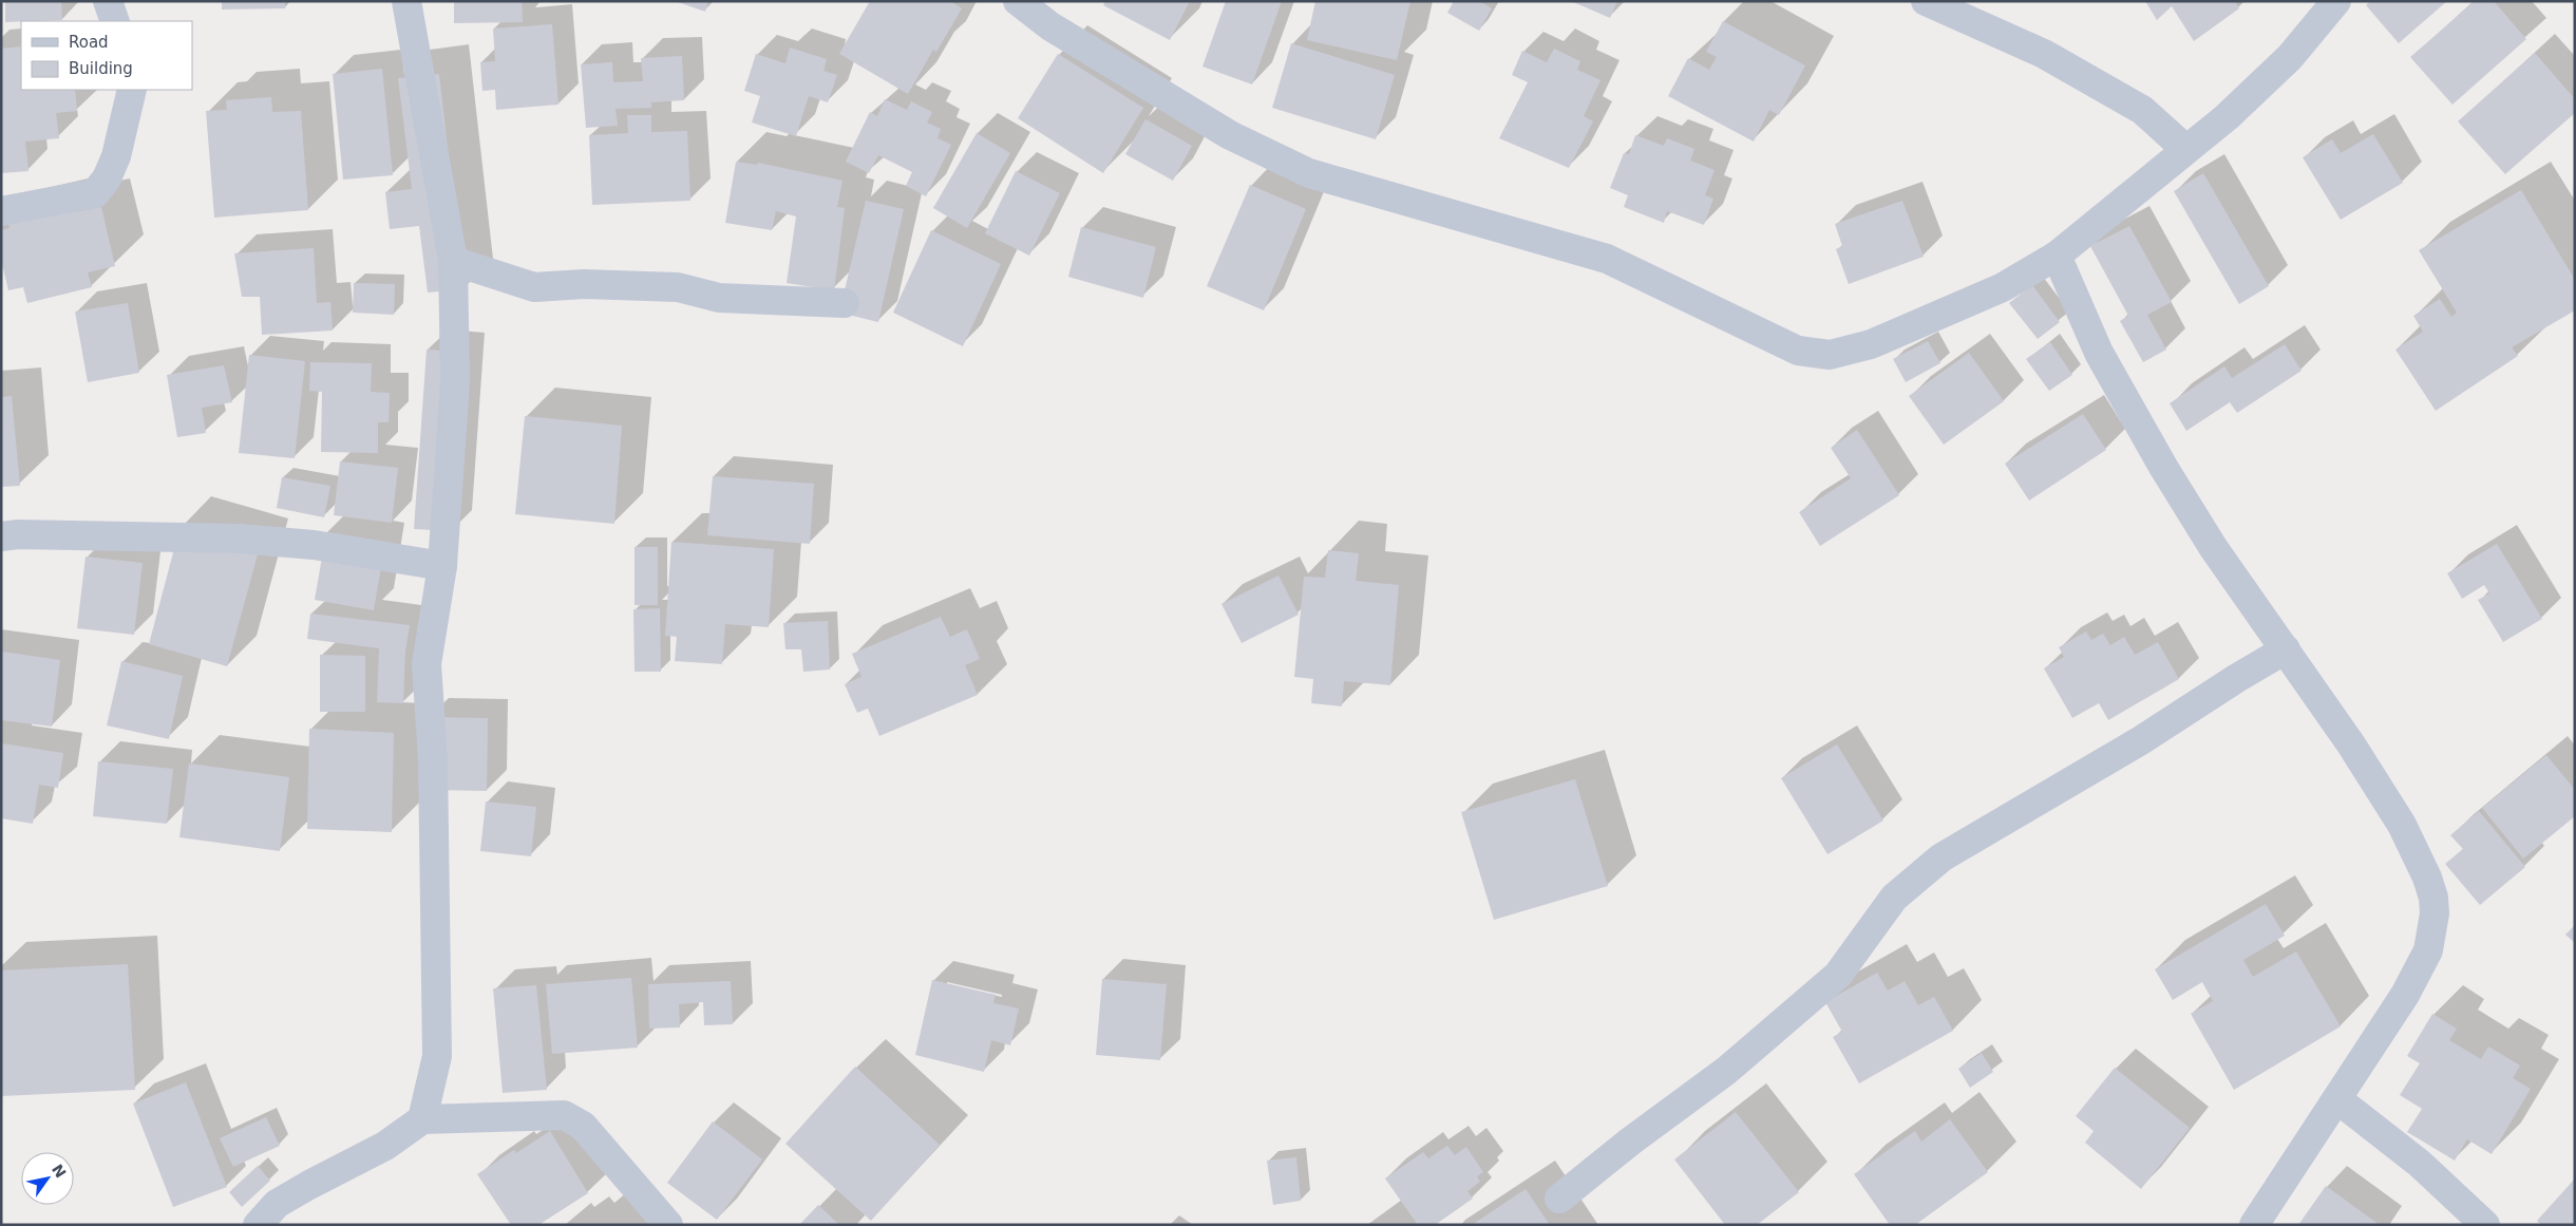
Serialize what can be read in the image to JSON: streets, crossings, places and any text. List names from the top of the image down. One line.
{"legend":["Road","Building"],"north":"top right"}
